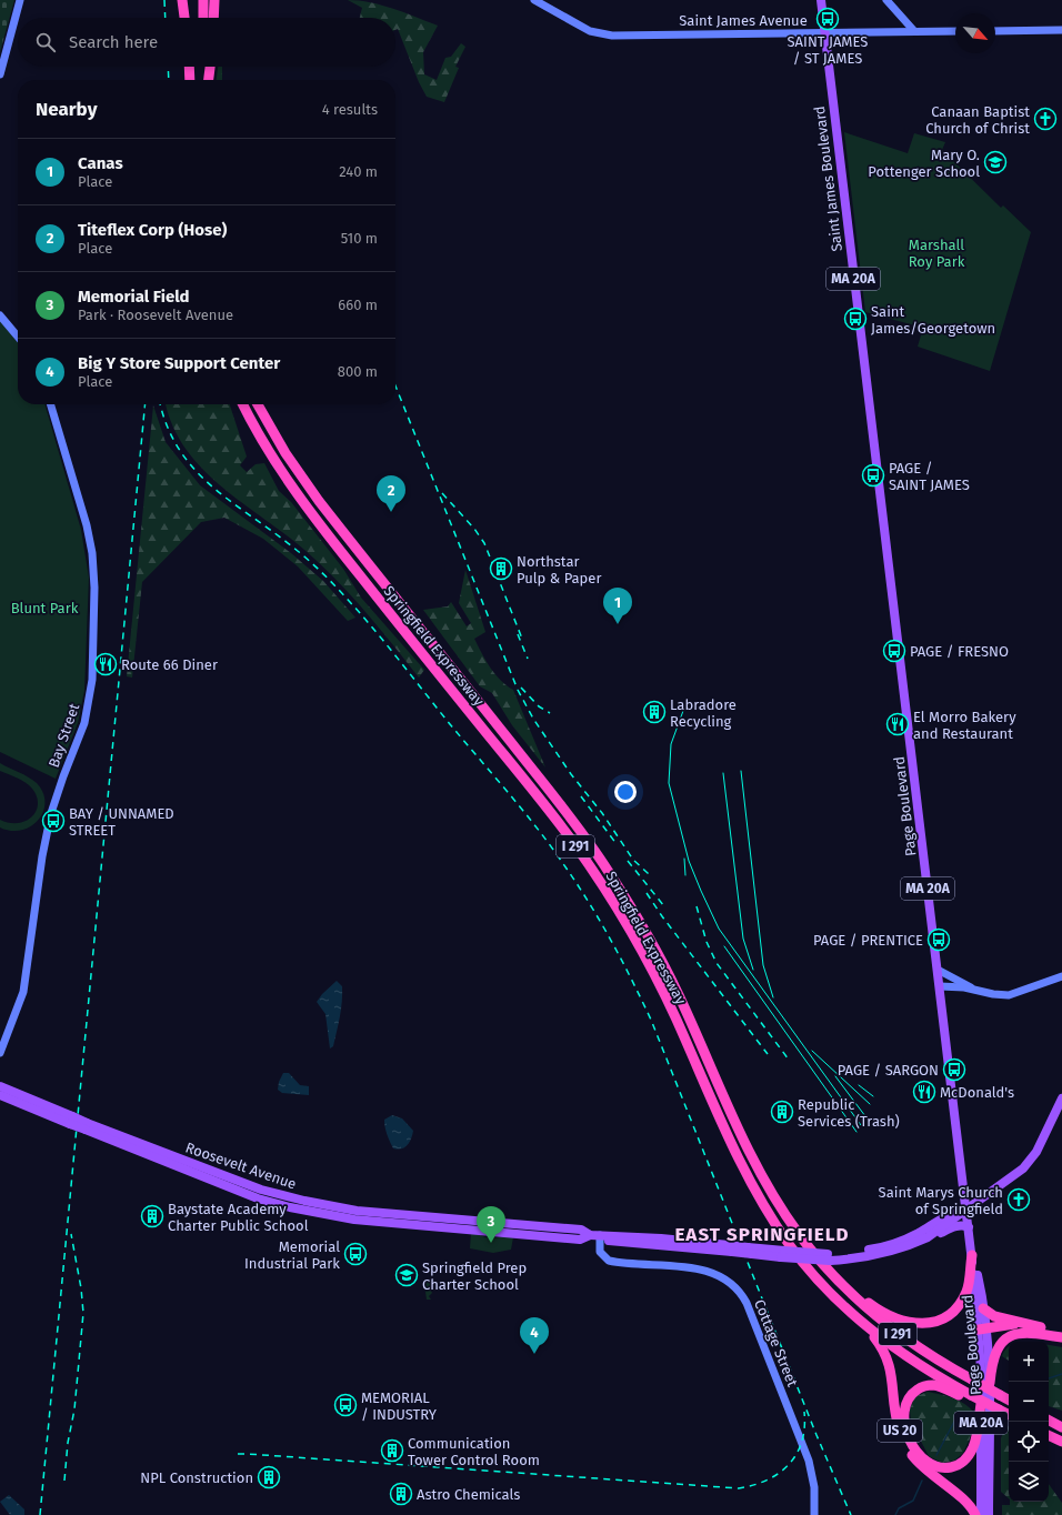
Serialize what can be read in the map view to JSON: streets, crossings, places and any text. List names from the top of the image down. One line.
{"streets":{"highway":["Springfield Expressway","I 291","US 20"],"main road":["Saint James Avenue","Saint James Boulevard","MA 20A","Bay Street","Page Boulevard","Roosevelt Avenue","Cottage Street"]},"crossings":[["Saint James Avenue","Saint James Boulevard"],["Saint James Boulevard","Page Boulevard"],["Springfield Expressway","Page Boulevard"],["Springfield Expressway","US 20"],["Page Boulevard","Roosevelt Avenue"],["Roosevelt Avenue","Cottage Street"]],"districts":["EAST SPRINGFIELD"],"parks":["Marshall Roy Park","Blunt Park"],"places":{"bus stop":["SAINT JAMES / ST JAMES","Saint James/Georgetown","PAGE / SAINT JAMES","PAGE / FRESNO","BAY / UNNAMED STREET","PAGE / PRENTICE","PAGE / SARGON","Memorial Industrial Park","MEMORIAL / INDUSTRY"],"church":["Canaan Baptist Church of Christ","Saint Marys Church of Springfield"],"school or university":["Mary O. Pottenger School","Springfield Prep Charter School"],"building":["Northstar Pulp & Paper","Labradore Recycling","Republic Services (Trash)","Baystate Academy Charter Public School","Communication Tower Control Room","NPL Construction","Astro Chemicals"],"restaurant":["Route 66 Diner","El Morro Bakery and Restaurant","McDonald's"]},"north":"bottom right","page":{"search":"Search here","heading":["Nearby","4 results"],"list":[{"mark":"1","name":"Canas","note":"Place","value":"240 m"},{"mark":"2","name":"Titeflex Corp (Hose)","note":"Place","value":"510 m"},{"mark":"3","name":"Memorial Field","note":"Park · Roosevelt Avenue","value":"660 m"},{"mark":"4","name":"Big Y Store Support Center","note":"Place","value":"800 m"}],"pins":["2","1","3","4"],"map_buttons":["+","−"]}}
